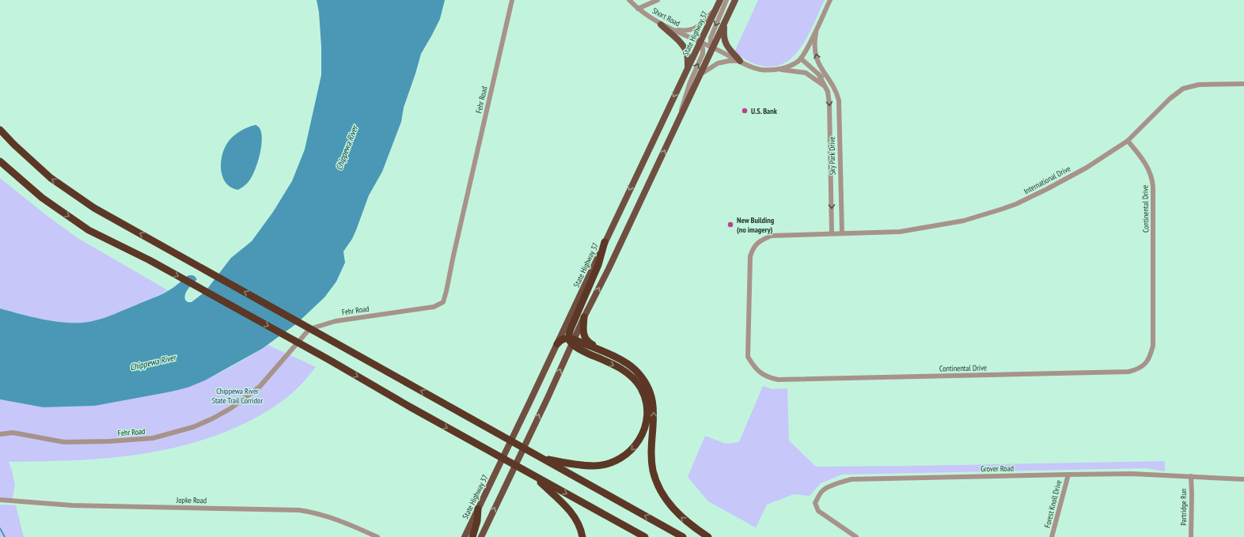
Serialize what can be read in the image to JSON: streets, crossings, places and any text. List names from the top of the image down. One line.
{"streets":{"main road":["State Highway 37"],"street":["Short Road","Fehr Road","Sky Park Drive","International Drive","Continental Drive","Grover Road","Jopke Road","Forest Knoll Drive","Partridge Run"]},"crossings":[["Short Road","State Highway 37"],["Sky Park Drive","International Drive"],["Sky Park Drive","Continental Drive"],["International Drive","Continental Drive"],["Grover Road","Forest Knoll Drive"],["Grover Road","Partridge Run"]],"water":["Chippewa River"],"parks":["Chippewa River State Trail Corridor"],"places":["U.S. Bank","New Building (no imagery)"]}
